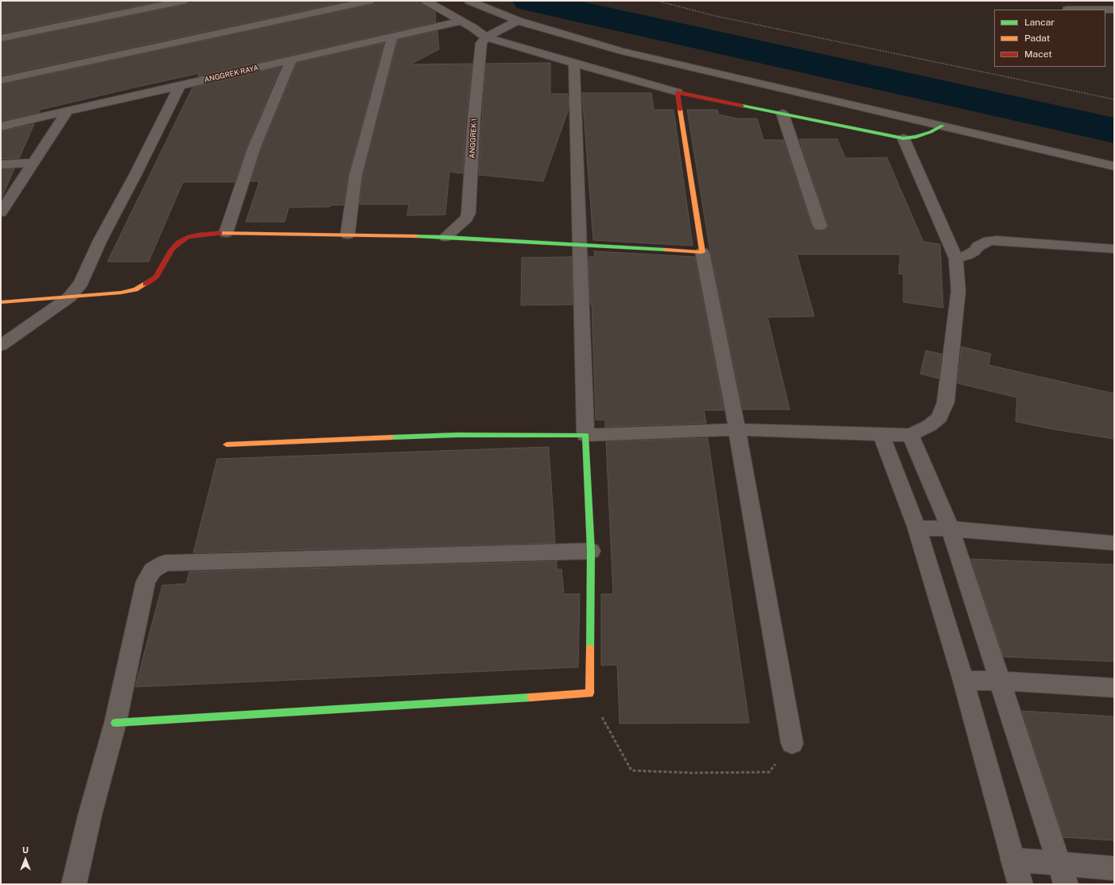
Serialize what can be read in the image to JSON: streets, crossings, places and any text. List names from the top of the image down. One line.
{"streets":{"street":["ANGGREK RAYA","ANGGREK 1"]},"legend":["Lancar","Padat","Macet"],"north":"top"}
